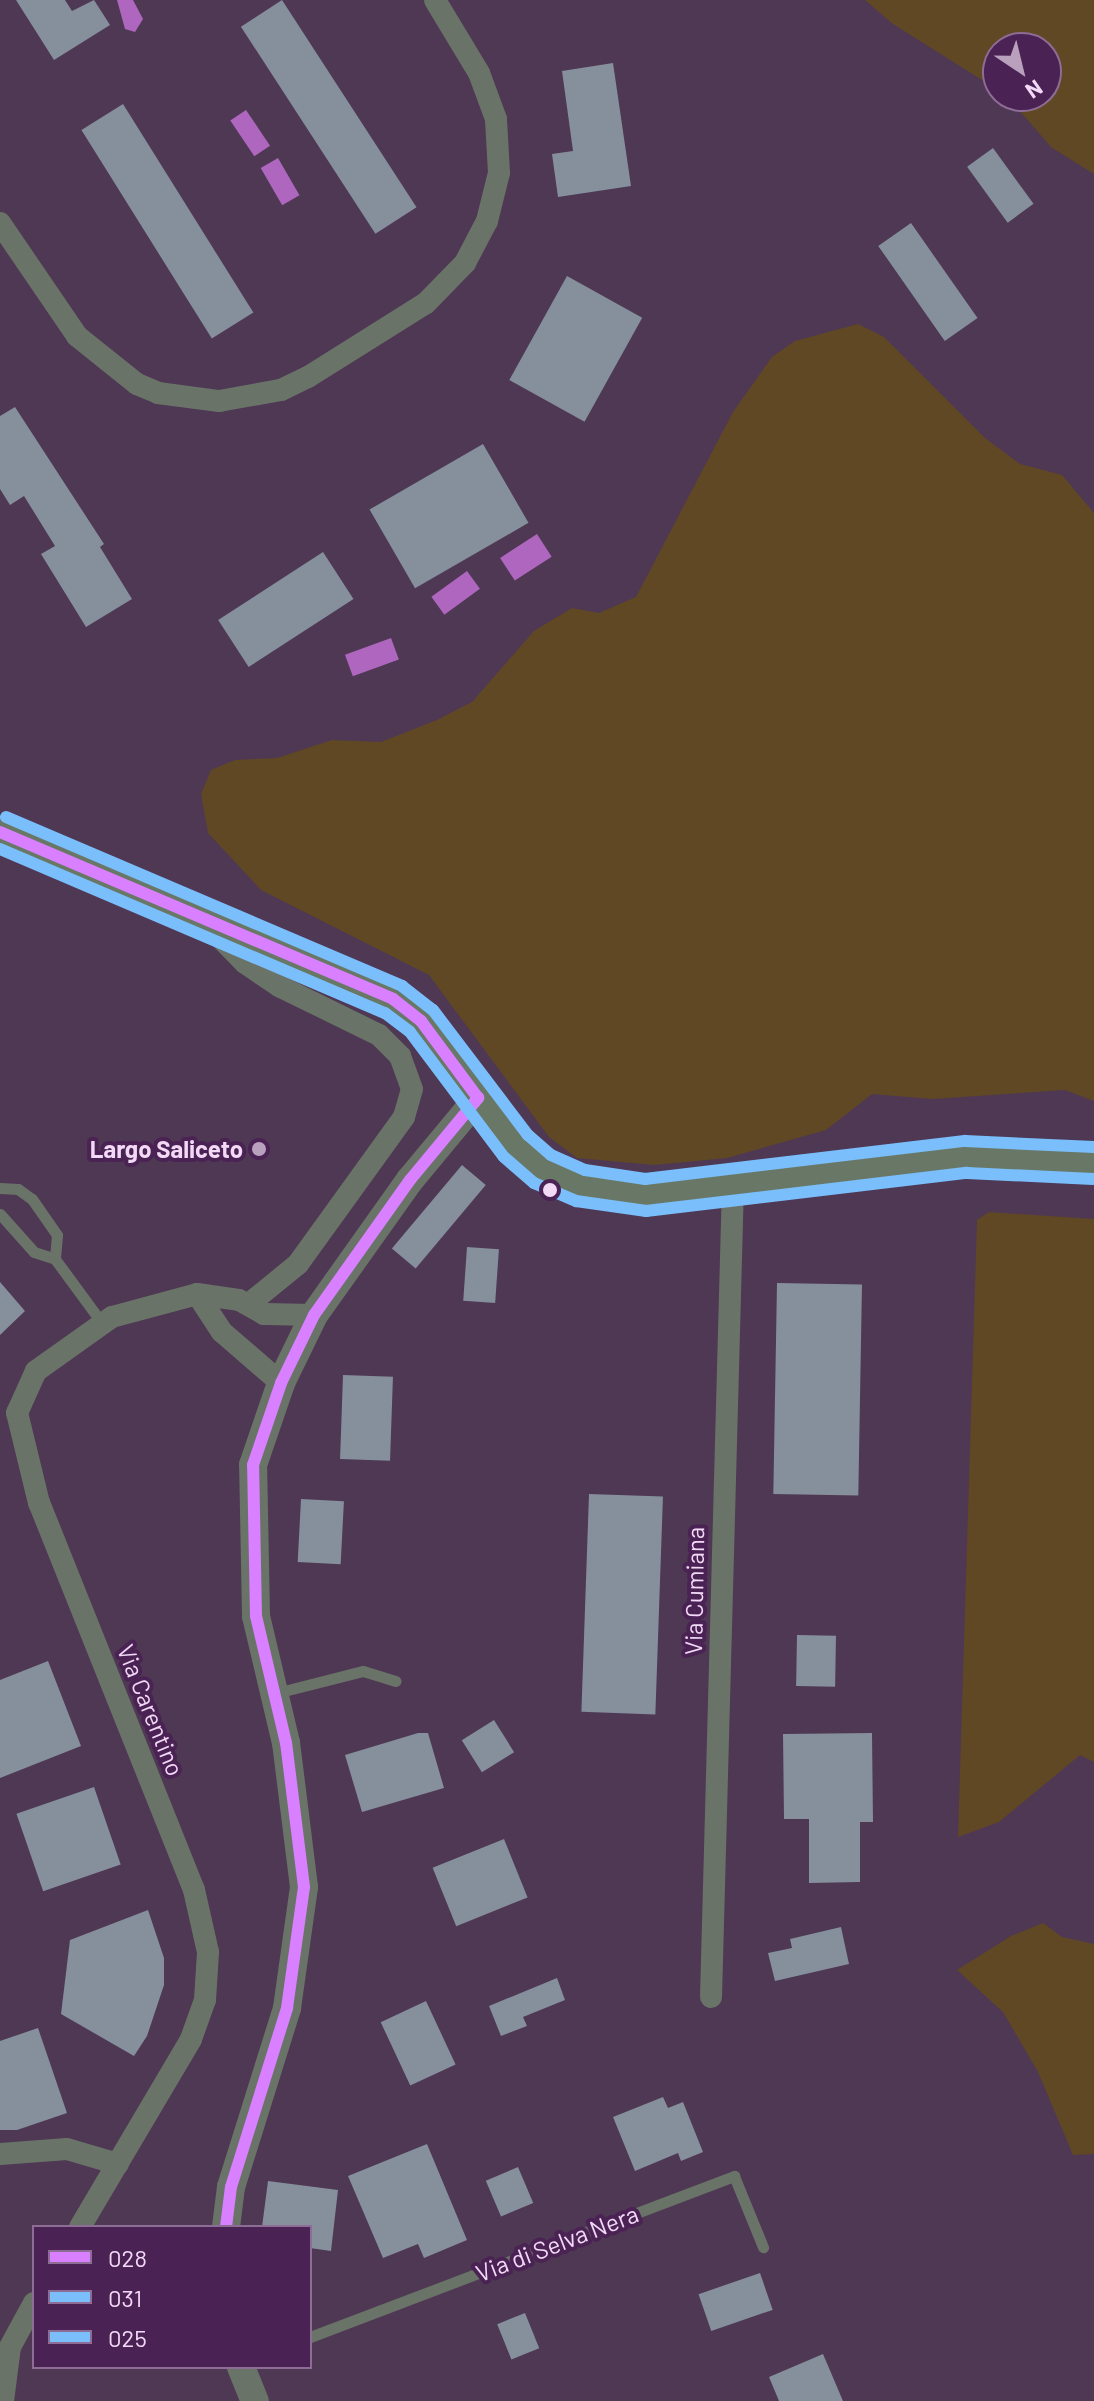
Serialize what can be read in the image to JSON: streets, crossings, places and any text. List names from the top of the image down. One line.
{"streets":{"street":["Via Cumiana","Via Carentino"],"lane":["Via di Selva Nera"]},"places":["Largo Saliceto"],"lines":["transit line 025","transit line 028","transit line 031"],"legend":["028","031","025"],"north":"bottom right"}
